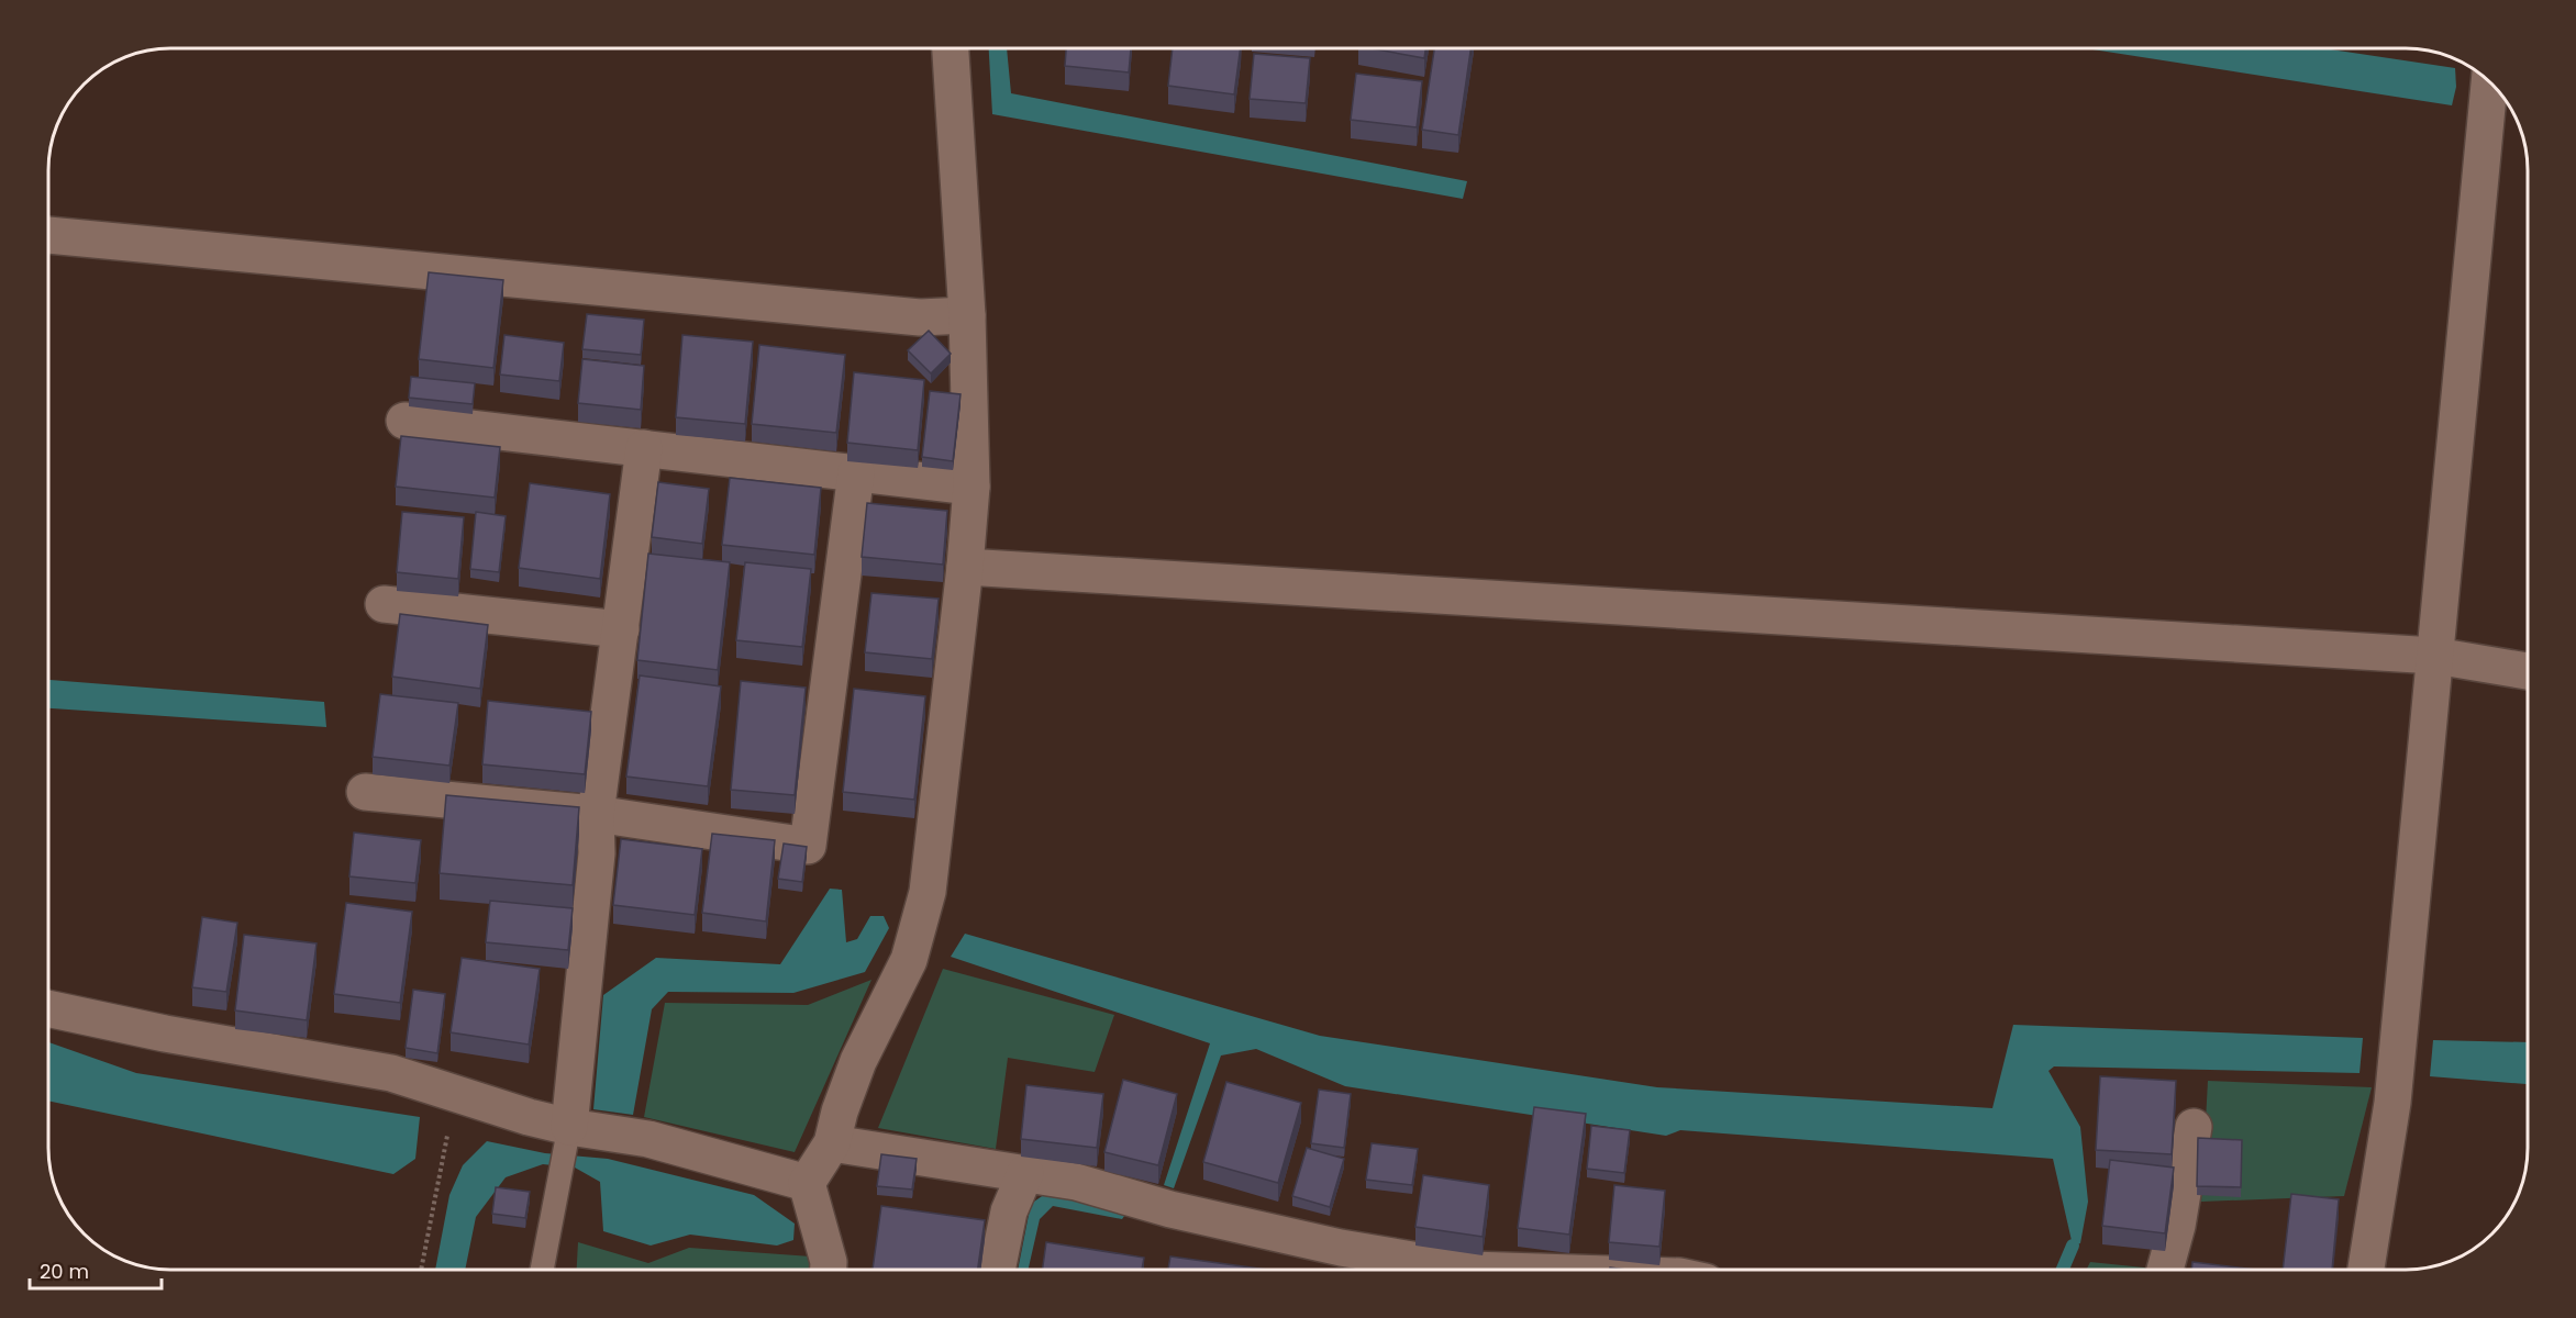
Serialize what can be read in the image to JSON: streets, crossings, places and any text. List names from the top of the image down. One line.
{"scale_bar":"20 m"}
